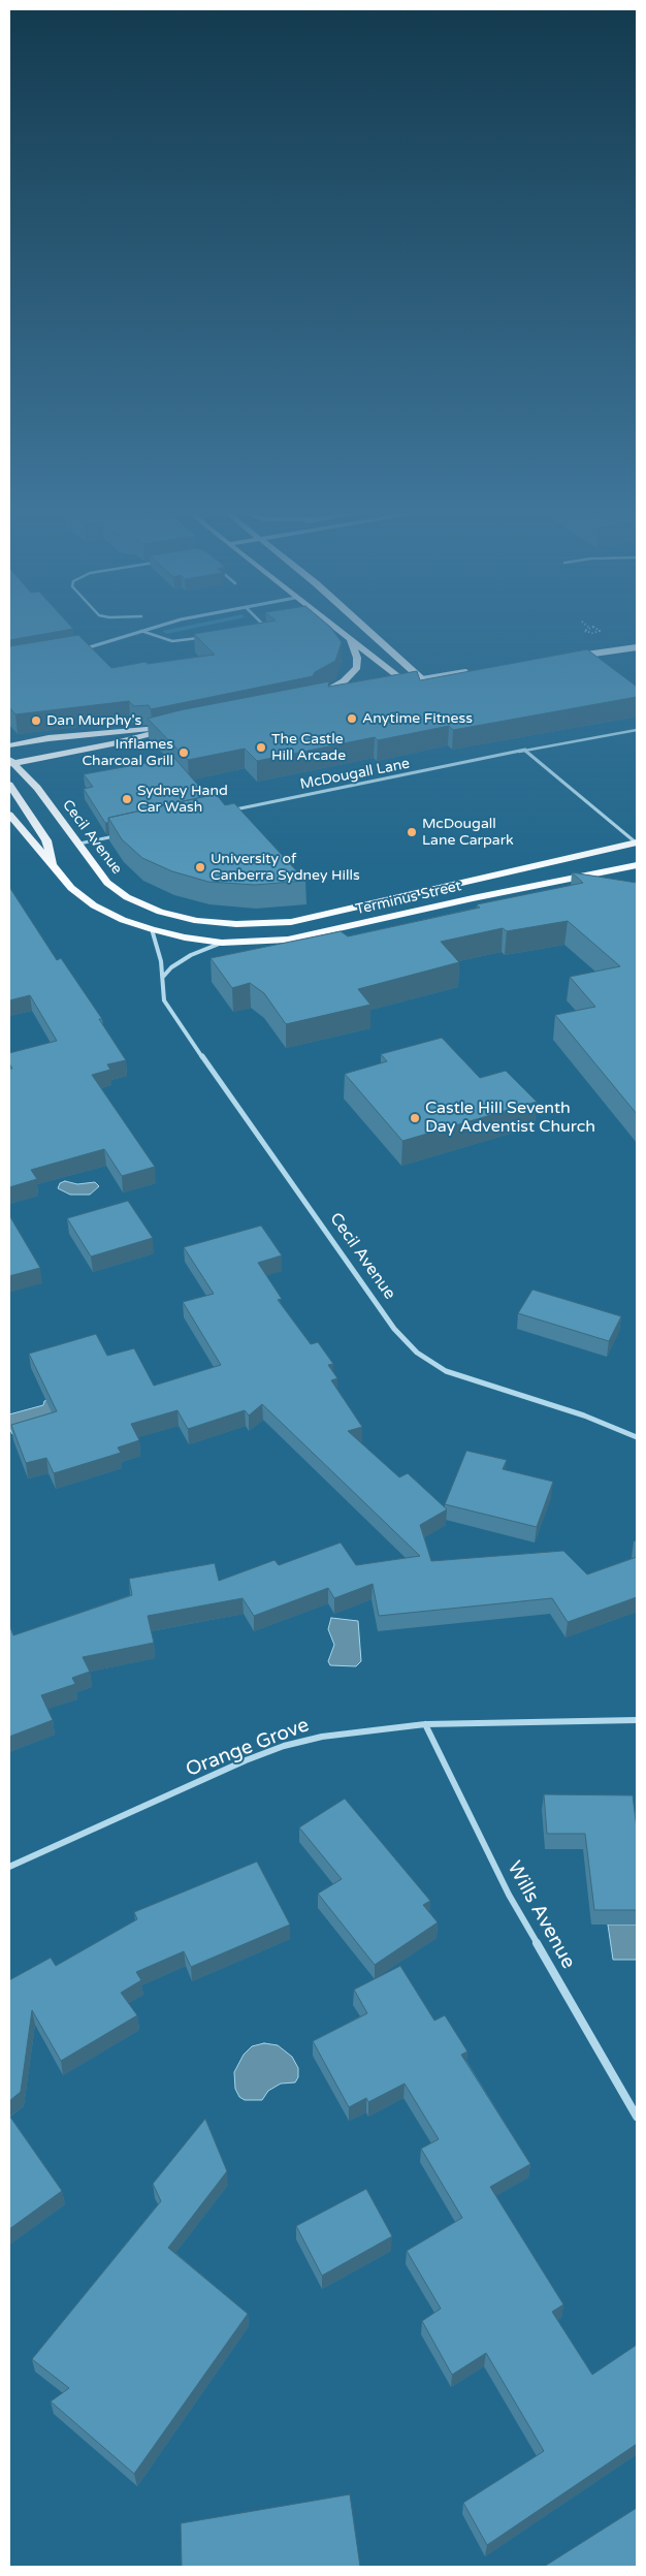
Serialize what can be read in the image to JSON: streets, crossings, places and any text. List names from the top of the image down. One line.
{"streets":{"main road":["Cecil Avenue","Terminus Street"],"street":["Orange Grove","Wills Avenue"],"lane":["McDougall Lane"]},"crossings":[["Cecil Avenue","Terminus Street"],["Orange Grove","Wills Avenue"]],"places":["Anytime Fitness","Dan Murphy's","The Castle Hill Arcade","Inflames Charcoal Grill","Sydney Hand Car Wash","McDougall Lane Carpark","University of Canberra Sydney Hills","Castle Hill Seventh Day Adventist Church"]}
